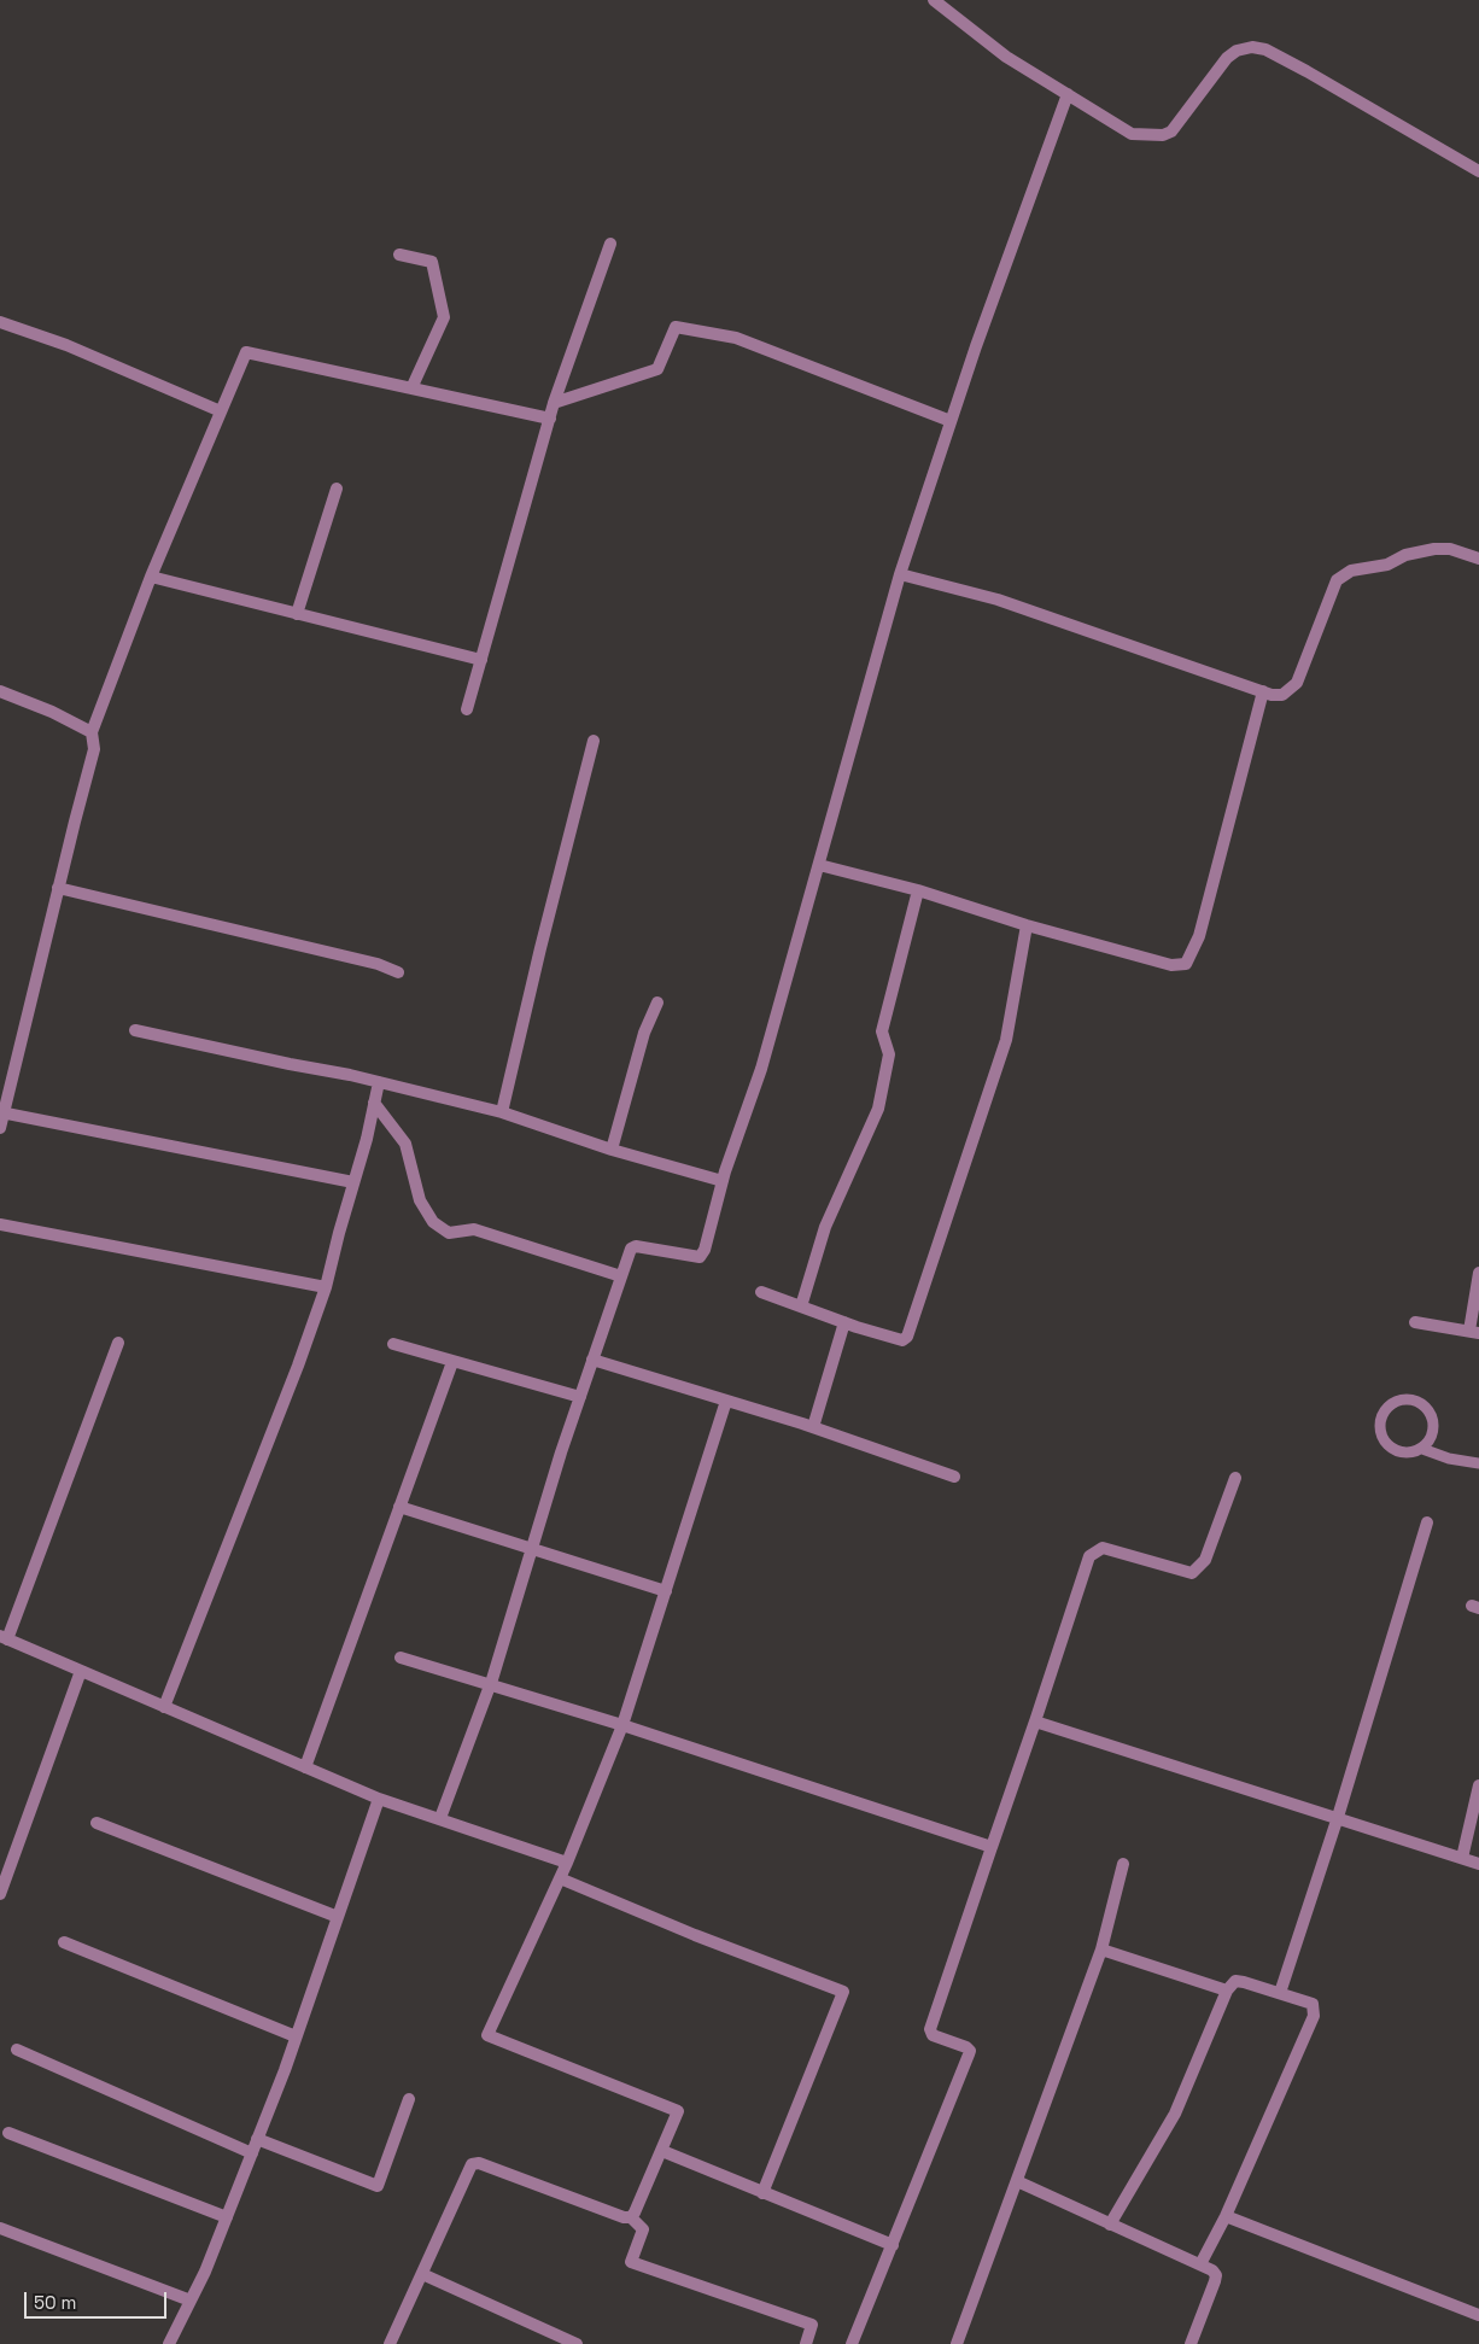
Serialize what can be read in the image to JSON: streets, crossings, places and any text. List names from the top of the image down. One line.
{"scale_bar":"50 m"}
